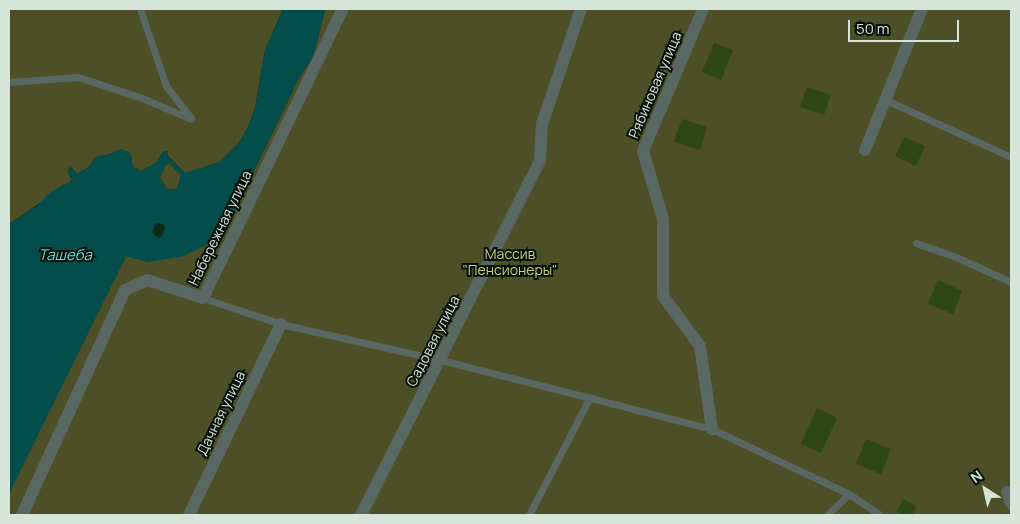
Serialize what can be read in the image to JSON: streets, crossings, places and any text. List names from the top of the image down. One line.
{"streets":{"street":["Рябиновая улица","Набережная улица","Садовая улица","Дачная улица"]},"water":["Ташеба"],"parks":["Массив \"Пенсионеры\""],"scale_bar":"50 m","north":"top left"}
